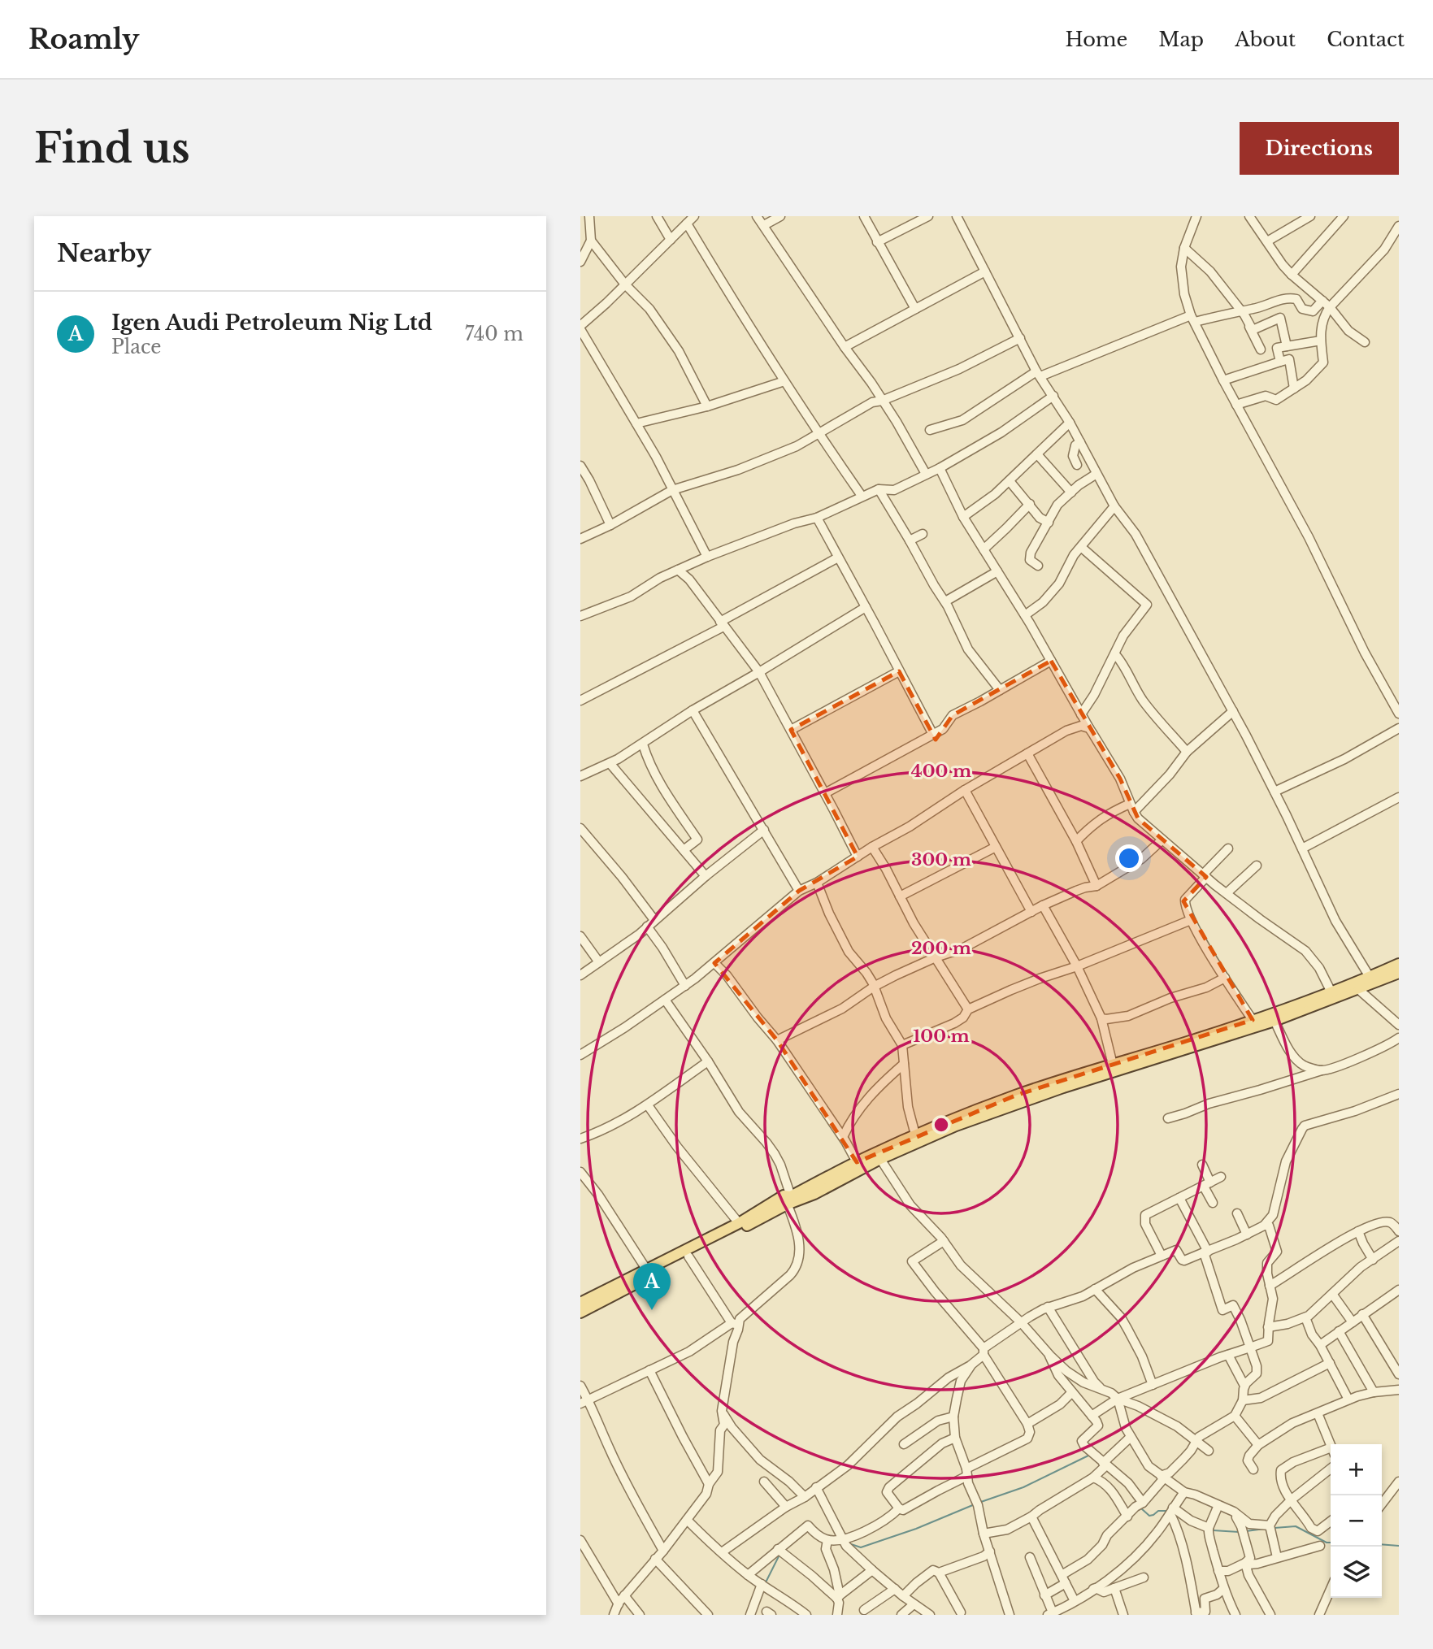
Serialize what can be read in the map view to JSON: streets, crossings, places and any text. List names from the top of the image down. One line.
{"page":{"header":"Roamly","nav":["Home","Map","About","Contact"],"buttons":"Directions","title":"Find us","heading":"Nearby","list":[{"mark":"A","name":"Igen Audi Petroleum Nig Ltd","note":"Place","value":"740 m"}],"pins":"A","map_buttons":["+","−"]},"rings":["400 m","300 m","200 m","100 m"]}
